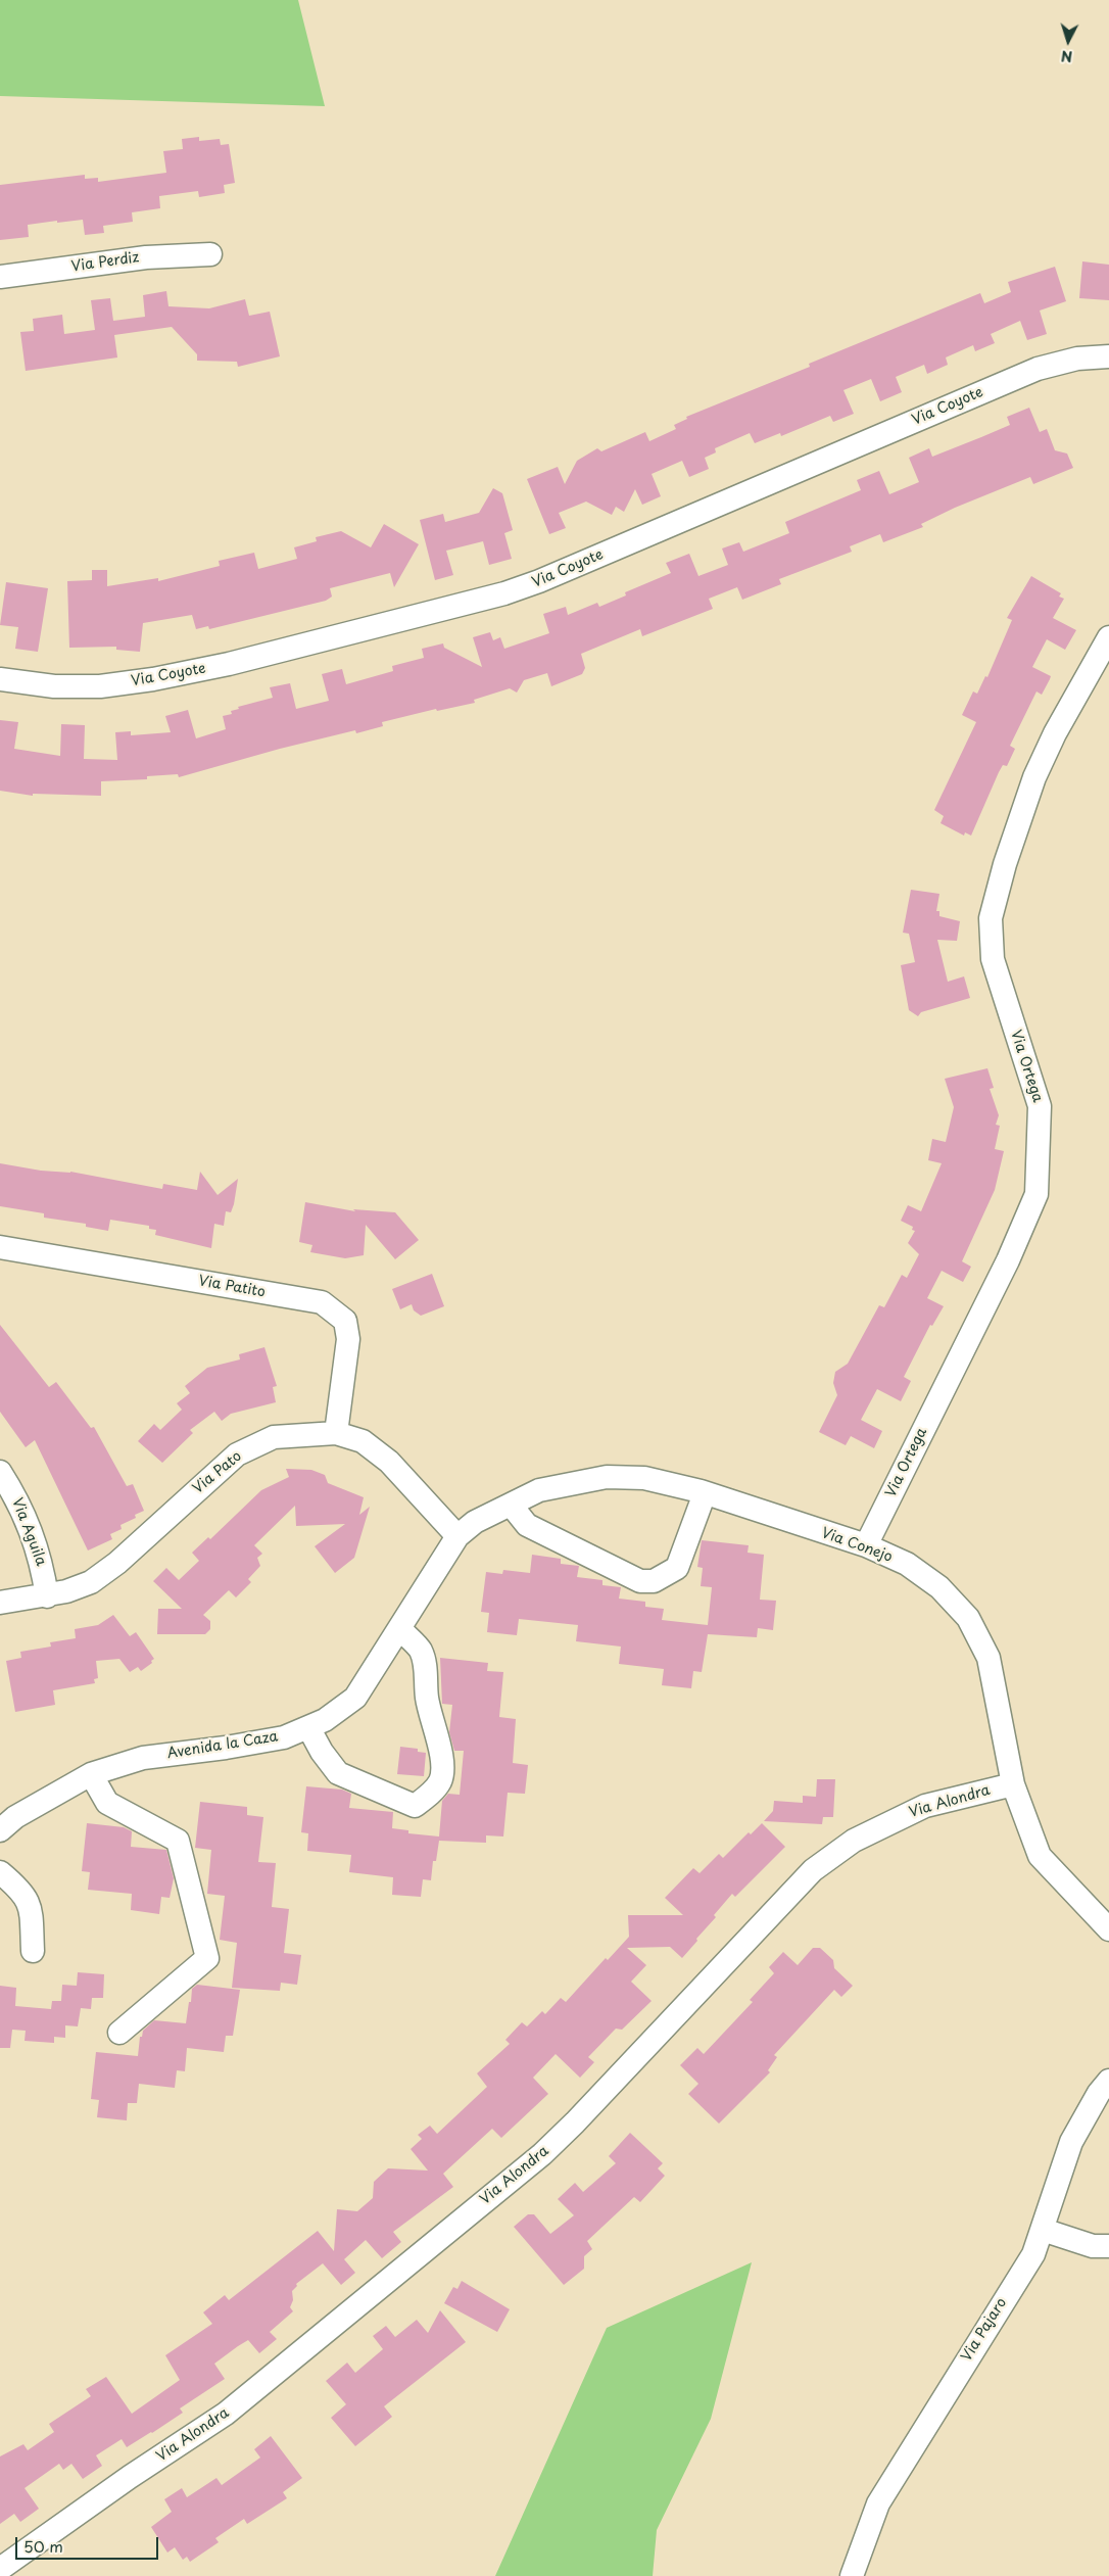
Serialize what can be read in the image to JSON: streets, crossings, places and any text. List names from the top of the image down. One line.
{"streets":{"street":["Via Perdiz","Via Coyote","Via Ortega","Via Patito","Via Pato","Via Aguila","Via Conejo","Avenida la Caza","Via Alondra","Via Pajaro"]},"crossings":[["Via Ortega","Via Conejo"],["Via Patito","Via Pato"],["Via Pato","Via Aguila"],["Via Pato","Via Conejo"],["Via Pato","Avenida la Caza"],["Via Conejo","Avenida la Caza"],["Via Conejo","Via Alondra"]],"scale_bar":"50 m","north":"bottom"}
